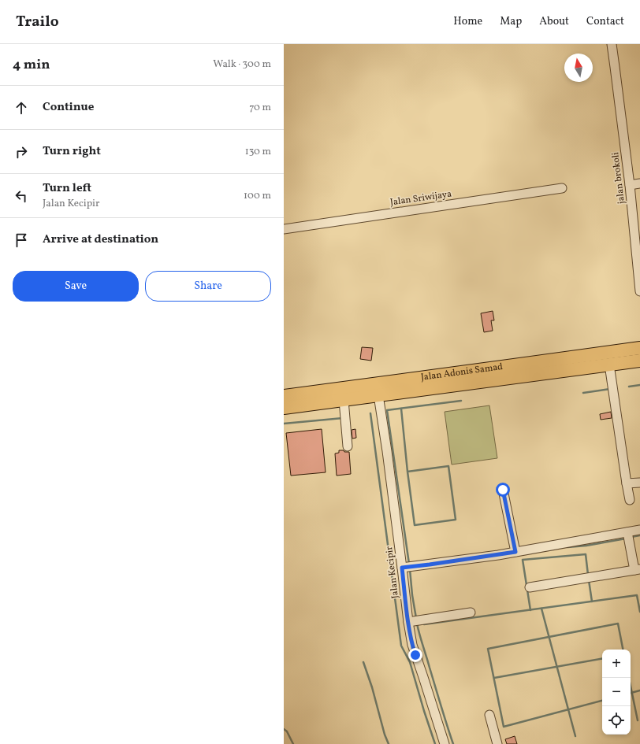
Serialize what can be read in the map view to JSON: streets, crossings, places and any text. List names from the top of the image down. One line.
{"streets":{"highway":["Jalan Adonis Samad"],"street":["jalan brokoli","Jalan Sriwijaya","Jalan Kecipir"]},"north":"top","page":{"header":"Trailo","nav":["Home","Map","About","Contact"],"heading":["4 min","Walk · 300 m"],"list":[["Continue","70 m"],["Turn right","130 m"],["Turn left","Jalan Kecipir","100 m"],"Arrive at destination"],"buttons":["Save","Share"],"map_buttons":["+","−"]}}
